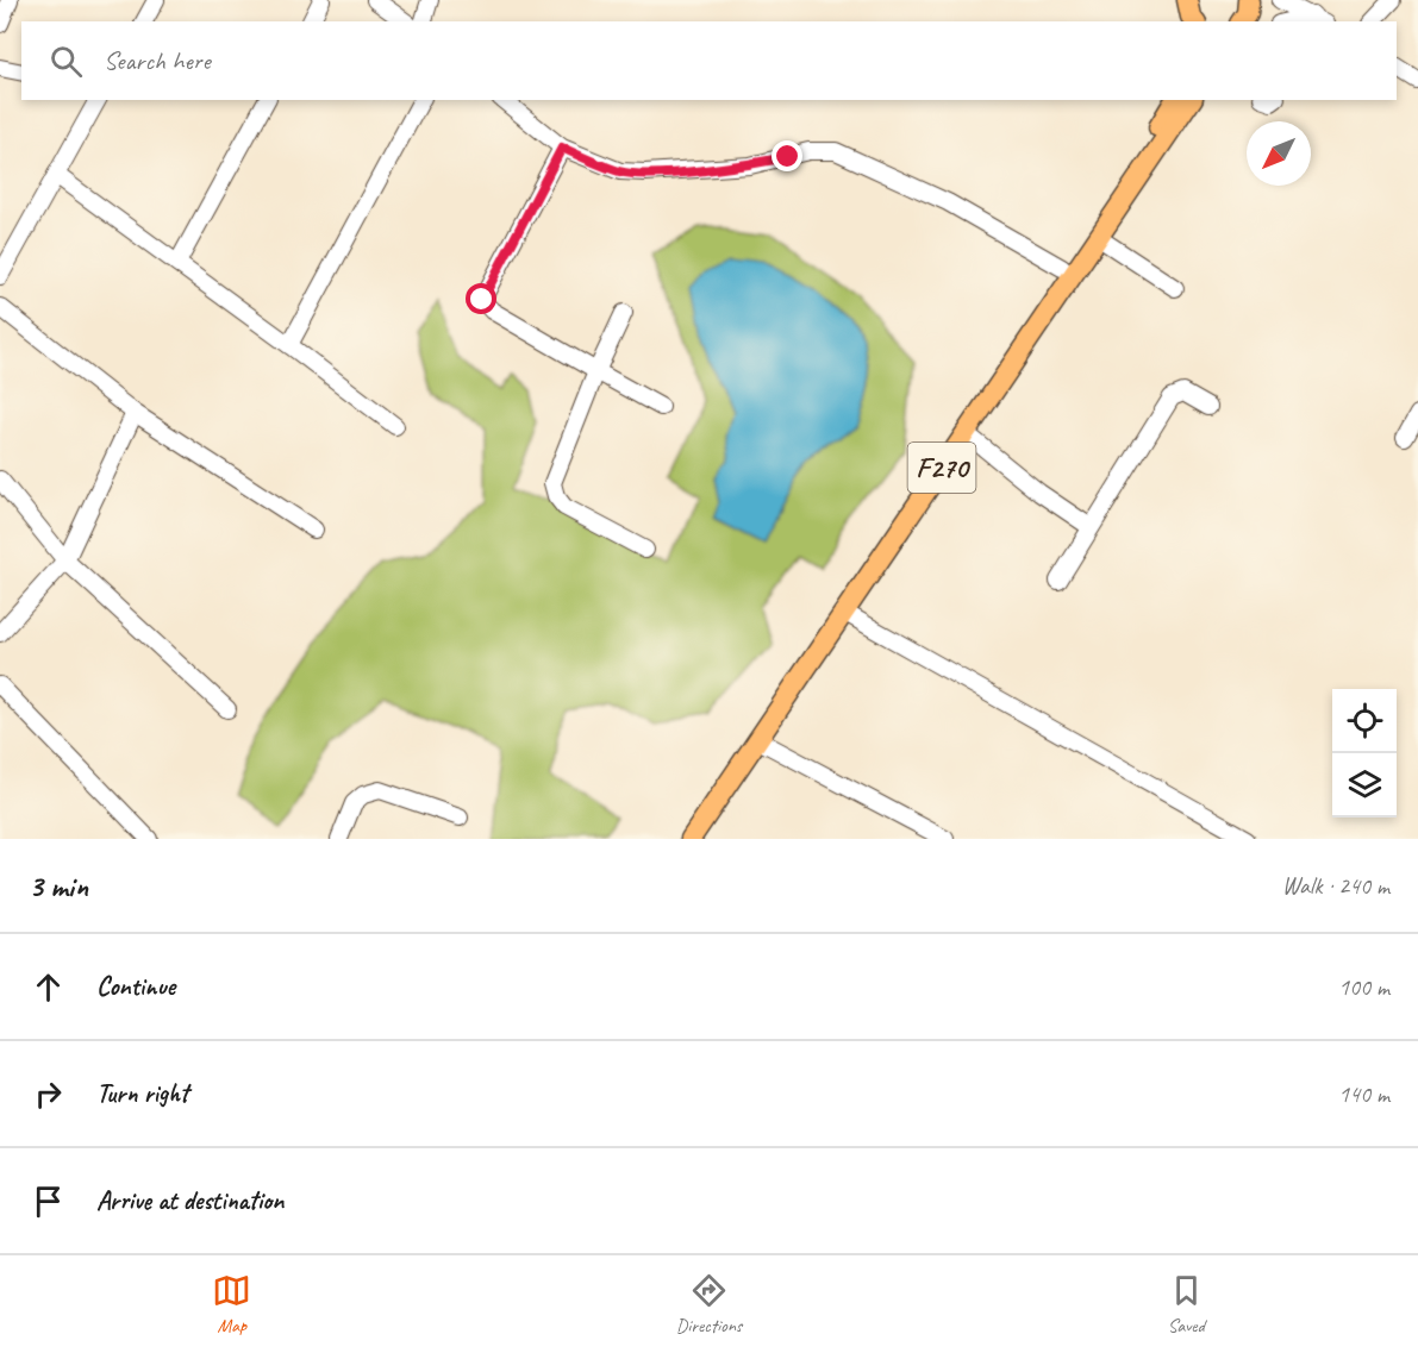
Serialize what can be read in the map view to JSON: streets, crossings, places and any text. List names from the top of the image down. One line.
{"streets":{"main road":["F270"]},"north":"bottom left","page":{"search":"Search here","heading":["3 min","Walk · 240 m"],"list":[["Continue","100 m"],["Turn right","140 m"],"Arrive at destination"],"nav":["Map","Directions","Saved"]}}
